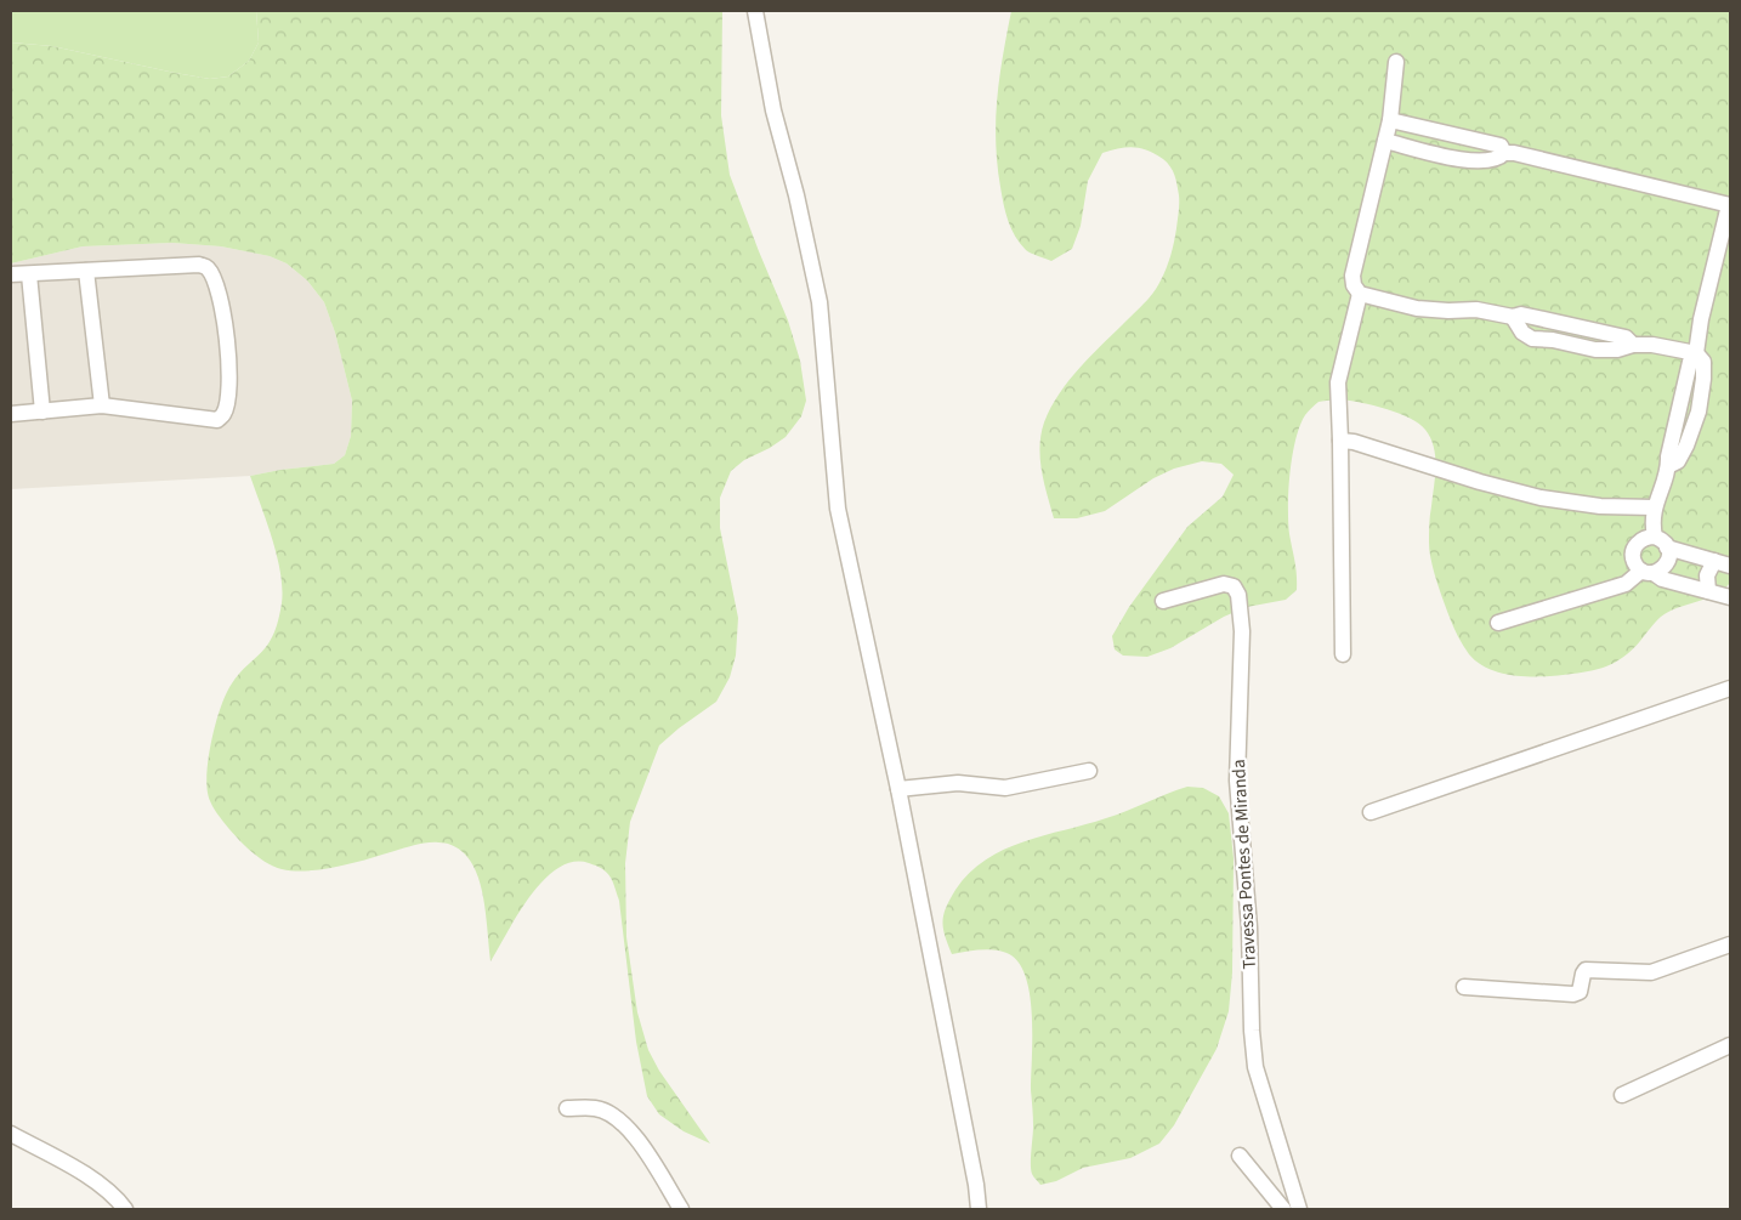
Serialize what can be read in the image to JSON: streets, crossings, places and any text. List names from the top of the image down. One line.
{"streets":{"street":["Travessa Pontes de Miranda"]}}
